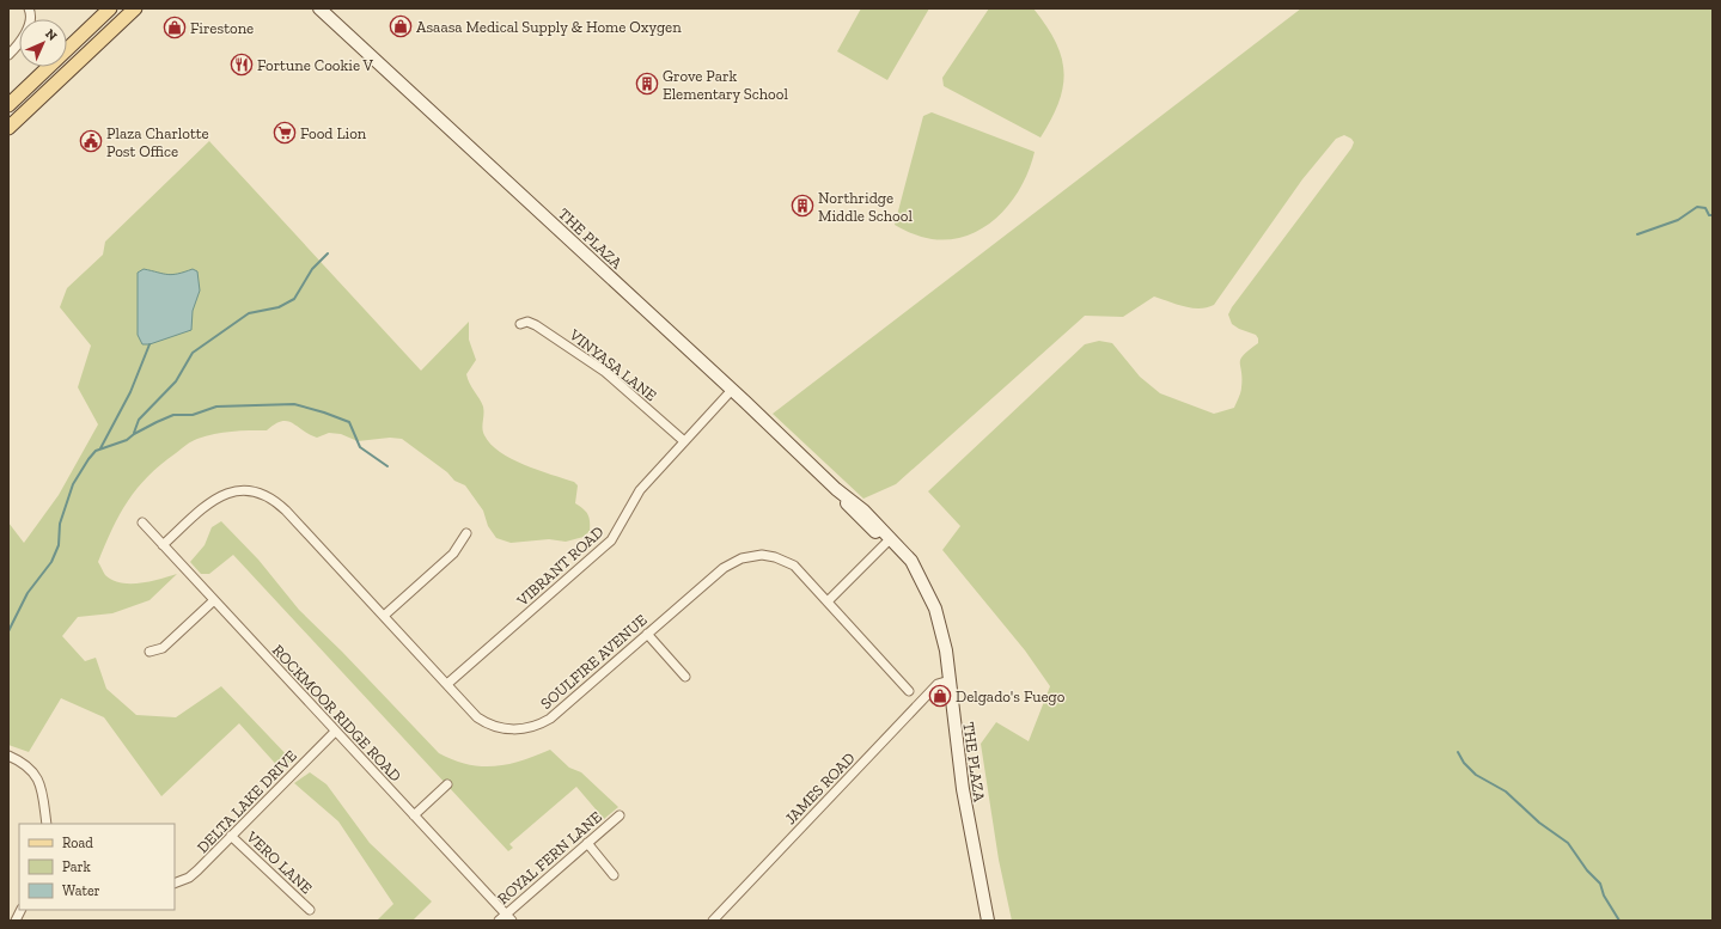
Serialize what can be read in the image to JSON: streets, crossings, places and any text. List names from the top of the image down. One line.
{"streets":{"street":["THE PLAZA","VINYASA LANE","VIBRANT ROAD","SOULFIRE AVENUE","ROCKMOOR RIDGE ROAD","JAMES ROAD","DELTA LAKE DRIVE","ROYAL FERN LANE","VERO LANE"]},"crossings":[["THE PLAZA","VIBRANT ROAD"],["THE PLAZA","JAMES ROAD"],["VINYASA LANE","VIBRANT ROAD"],["VIBRANT ROAD","SOULFIRE AVENUE"],["SOULFIRE AVENUE","ROCKMOOR RIDGE ROAD"],["ROCKMOOR RIDGE ROAD","DELTA LAKE DRIVE"],["ROCKMOOR RIDGE ROAD","ROYAL FERN LANE"],["DELTA LAKE DRIVE","VERO LANE"]],"places":{"shop":["Asaasa Medical Supply & Home Oxygen","Firestone","Delgado's Fuego"],"restaurant":["Fortune Cookie V"],"building":["Grove Park Elementary School","Northridge Middle School"],"supermarket":["Food Lion"],"public building":["Plaza Charlotte Post Office"]},"legend":["Road","Park","Water"],"north":"top right"}
